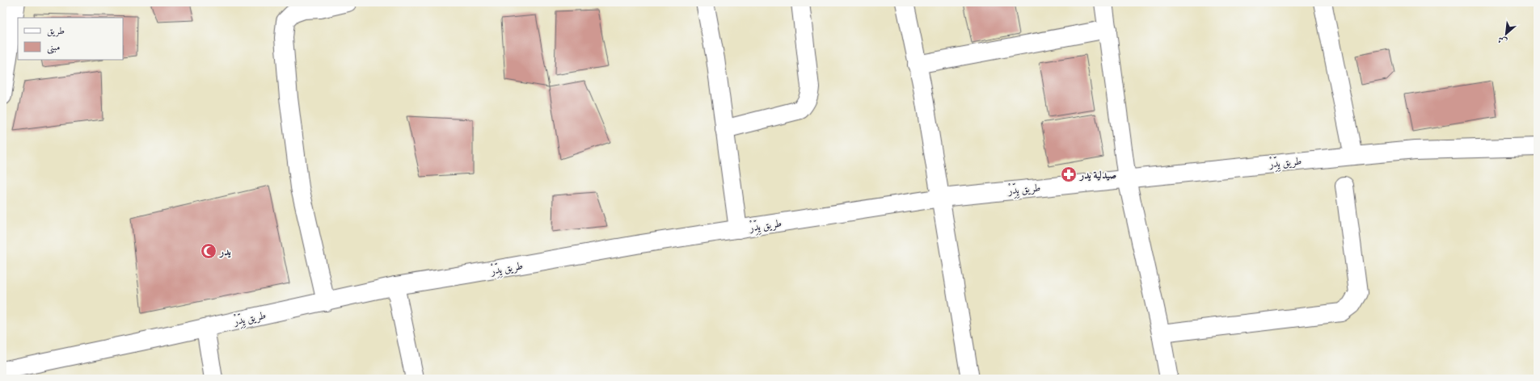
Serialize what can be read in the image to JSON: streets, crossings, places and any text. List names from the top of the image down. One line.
{"streets":{"street":["طريق يِدِّرْ"]},"places":{"pharmacy":["صيدلية يدر"],"mosque":["يدر"]},"legend":["طريق","مبنى"],"north":"bottom left"}
